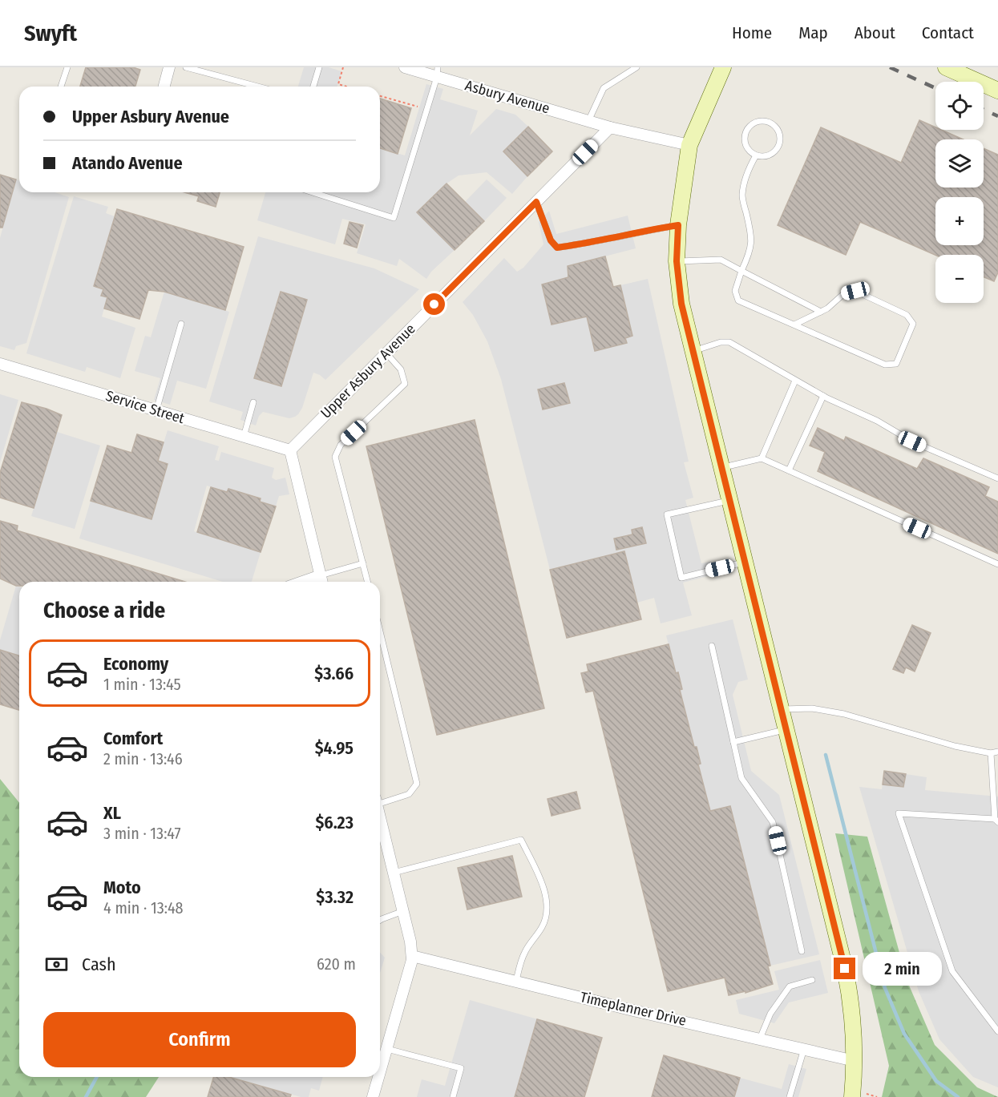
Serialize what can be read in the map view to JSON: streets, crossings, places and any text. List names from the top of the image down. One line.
{"streets":{"street":["Asbury Avenue","Upper Asbury Avenue","Service Street","Timeplanner Drive"]},"crossings":[["Asbury Avenue","Upper Asbury Avenue"],["Upper Asbury Avenue","Service Street"]],"page":{"header":"Swyft","nav":["Home","Map","About","Contact"],"map_buttons":["+","−"],"banner":["Upper Asbury Avenue","Atando Avenue"],"heading":"Choose a ride","list":[{"name":"Economy","note":"1 min · 13:45","value":"$3.66"},{"name":"Comfort","note":"2 min · 13:46","value":"$4.95"},{"name":"XL","note":"3 min · 13:47","value":"$6.23"},{"name":"Moto","note":"4 min · 13:48","value":"$3.32"}],"pay":["Cash","620 m"],"bubble":"2 min","buttons":"Confirm"}}
